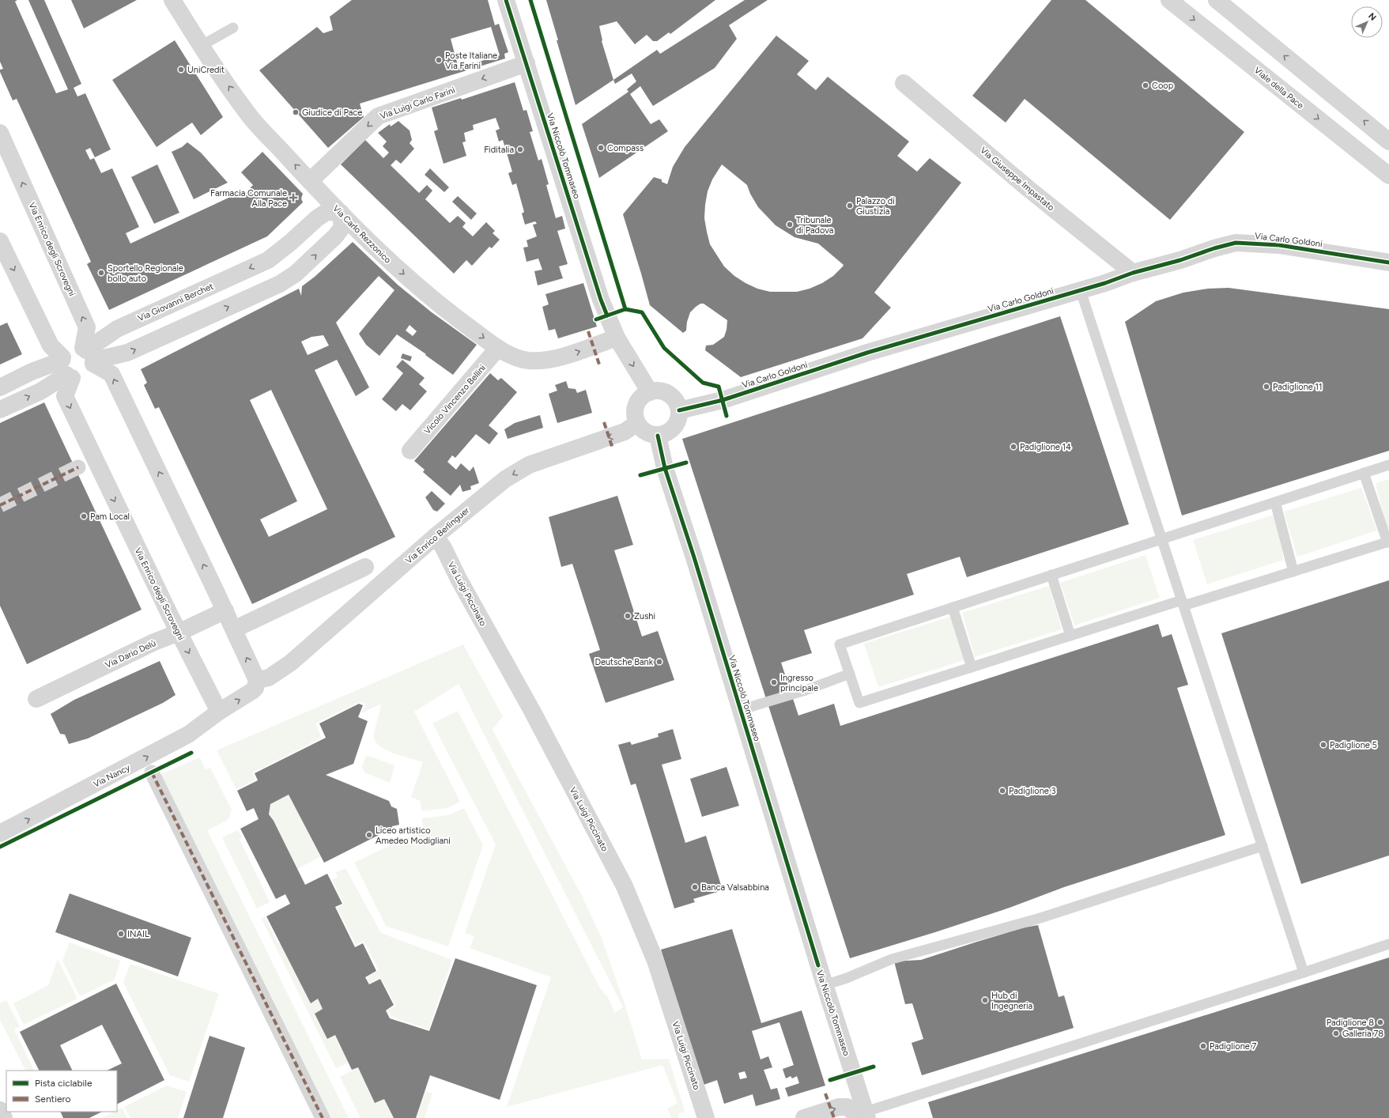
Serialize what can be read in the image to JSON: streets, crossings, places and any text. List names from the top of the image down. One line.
{"streets":{"street":["Viale della Pace","Via Luigi Carlo Farini","Via Niccolò Tommaseo","Via Giuseppe Impastato","Via Carlo Rezzonico","Via Carlo Goldoni","Via Enrico degli Scrovegni","Via Giovanni Berchet","Vicolo Vincenzo Bellini","Via Enrico Berlinguer","Via Luigi Piccinato","Via Dario Delù","Via Nancy"]},"crossings":[["Via Luigi Carlo Farini","Via Niccolò Tommaseo"],["Via Luigi Carlo Farini","Via Carlo Rezzonico"],["Via Niccolò Tommaseo","Via Carlo Rezzonico"],["Via Niccolò Tommaseo","Via Carlo Goldoni"],["Via Niccolò Tommaseo","Via Enrico Berlinguer"],["Via Giuseppe Impastato","Via Carlo Goldoni"],["Via Carlo Rezzonico","Via Giovanni Berchet"],["Via Carlo Rezzonico","Vicolo Vincenzo Bellini"],["Via Carlo Goldoni","Via Enrico Berlinguer"],["Via Enrico degli Scrovegni","Via Giovanni Berchet"],["Via Enrico degli Scrovegni","Via Dario Delù"],["Via Enrico degli Scrovegni","Via Nancy"],["Via Enrico Berlinguer","Via Luigi Piccinato"]],"one_way":["Via Luigi Carlo Farini","Via Enrico Berlinguer","Via Nancy"],"places":{"other":["Poste Italiane Via Farini","UniCredit","Coop","Giudice di Pace","Compass","Fiditalia","Palazzo di Giustizia","Tribunale di Padova","Sportello Regionale bollo auto","Padiglione 11","Padiglione 14","Pam Local","Zushi","Deutsche Bank","Ingresso principale","Padiglione 5","Padiglione 3","Liceo artistico Amedeo Modigliani","Banca Valsabbina","INAIL","Hub di Ingegneria","Padiglione 8","Galleria 78","Padiglione 7"],"health":["Farmacia Comunale Alla Pace"]},"legend":["Pista ciclabile","Sentiero"],"north":"top right"}
